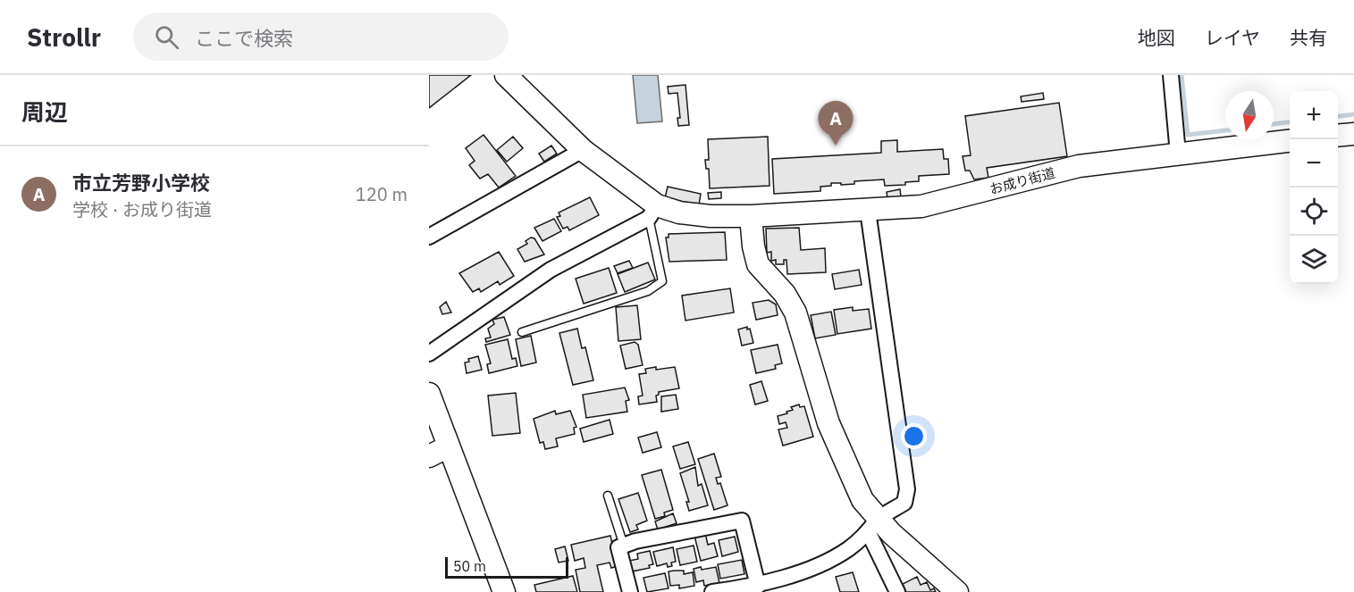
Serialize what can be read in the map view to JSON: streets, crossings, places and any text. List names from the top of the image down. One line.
{"streets":{"street":["お成り街道"]},"scale_bar":"50 m","north":"bottom","page":{"header":"Strollr","search":"ここで検索","nav":["地図","レイヤ","共有"],"heading":"周辺","map_buttons":["+","−"],"pins":"A","list":[{"mark":"A","name":"市立芳野小学校","note":"学校 · お成り街道","value":"120 m"}],"scale":"50 m"}}
